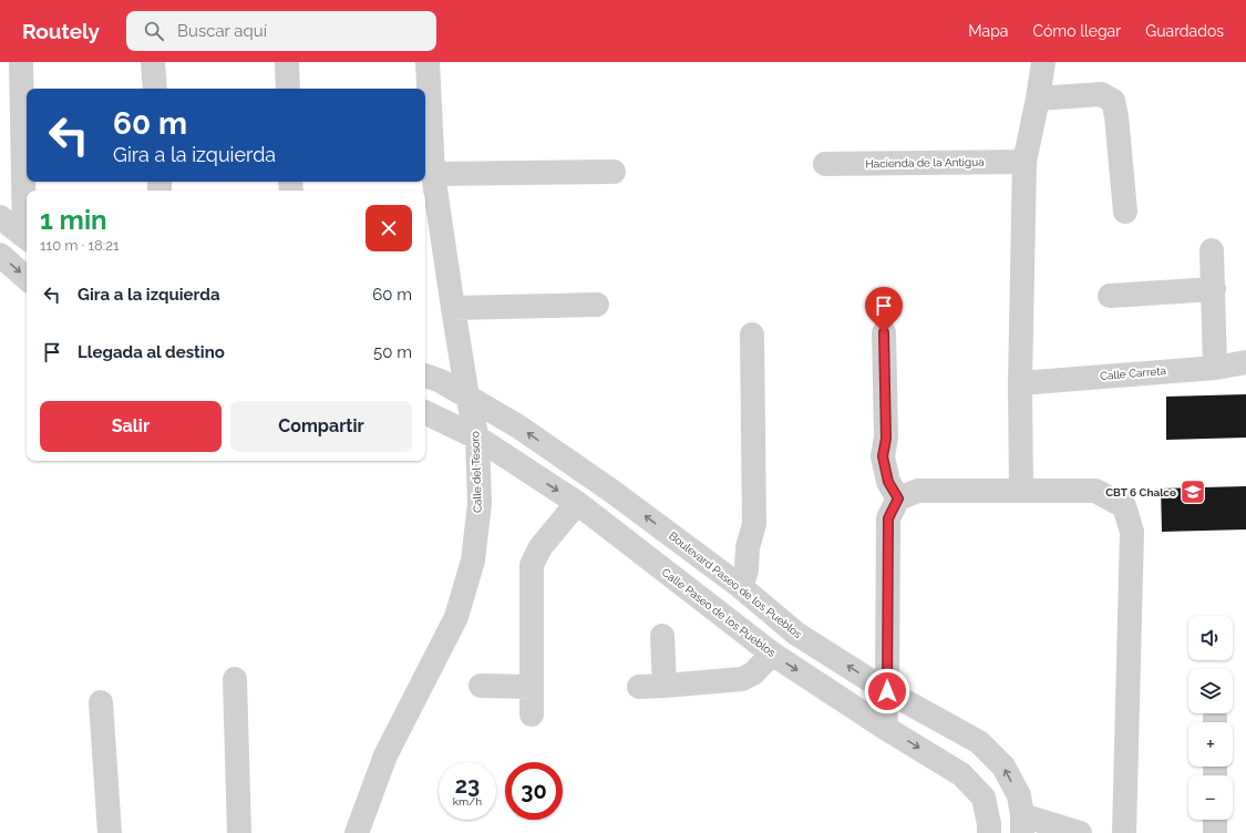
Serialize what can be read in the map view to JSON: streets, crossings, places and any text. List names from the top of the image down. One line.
{"streets":{"street":["Hacienda de la Antigua","Calle Carreta","Calle del Tesoro","Boulevard Paseo de los Pueblos","Calle Paseo de los Pueblos"]},"crossings":[["Calle del Tesoro","Boulevard Paseo de los Pueblos"],["Calle del Tesoro","Calle Paseo de los Pueblos"]],"one_way":["Boulevard Paseo de los Pueblos","Calle Paseo de los Pueblos"],"places":{"school or university":["CBT 6 Chalco"]},"page":{"header":"Routely","search":"Buscar aquí","nav":["Mapa","Cómo llegar","Guardados"],"turn":["60 m","Gira a la izquierda"],"heading":["1 min","110 m · 18:21"],"list":[{"name":"Gira a la izquierda","value":"60 m"},{"name":"Llegada al destino","value":"50 m"}],"buttons":["Salir","Compartir"],"map_buttons":["+","−"],"speed":"23 km/h","limit":"30"}}
